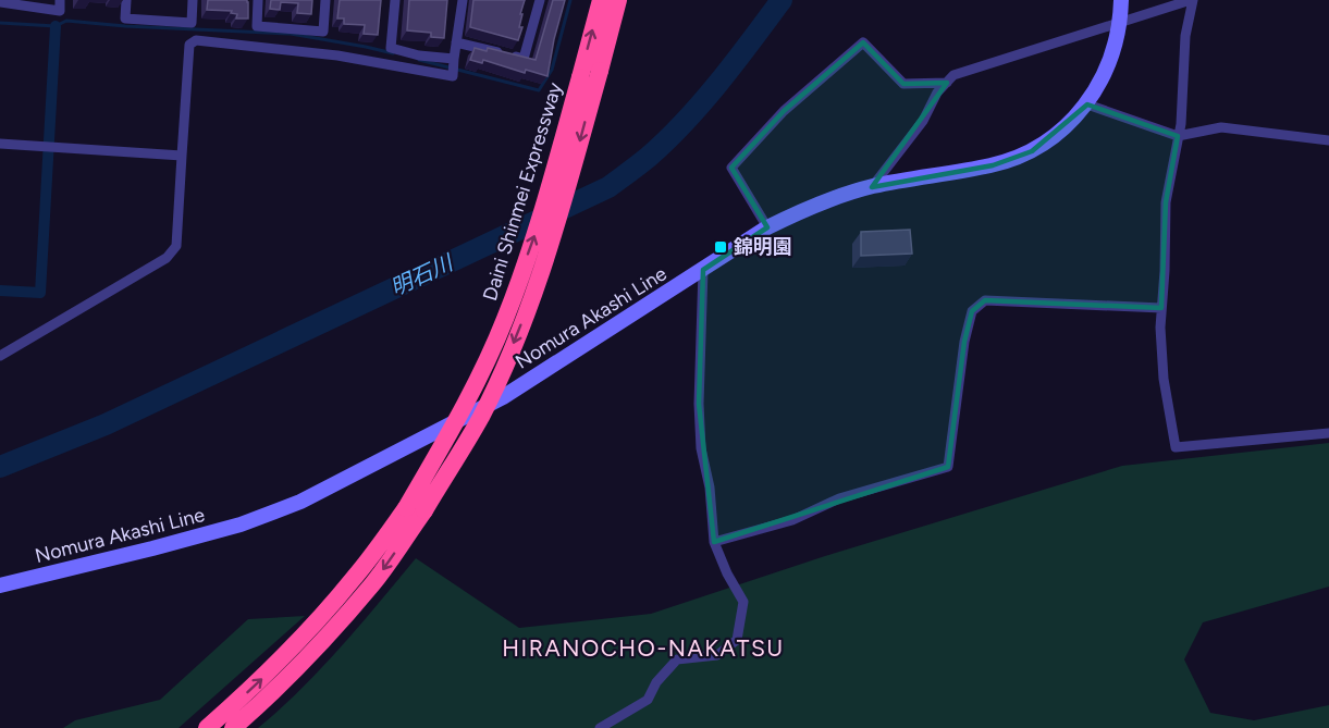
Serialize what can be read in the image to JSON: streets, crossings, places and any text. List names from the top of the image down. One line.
{"streets":{"highway":["Daini Shinmei Expressway"],"main road":["Nomura Akashi Line"]},"districts":["HIRANOCHO-NAKATSU"],"water":["明石川"],"places":{"transit":["錦明園"]}}
